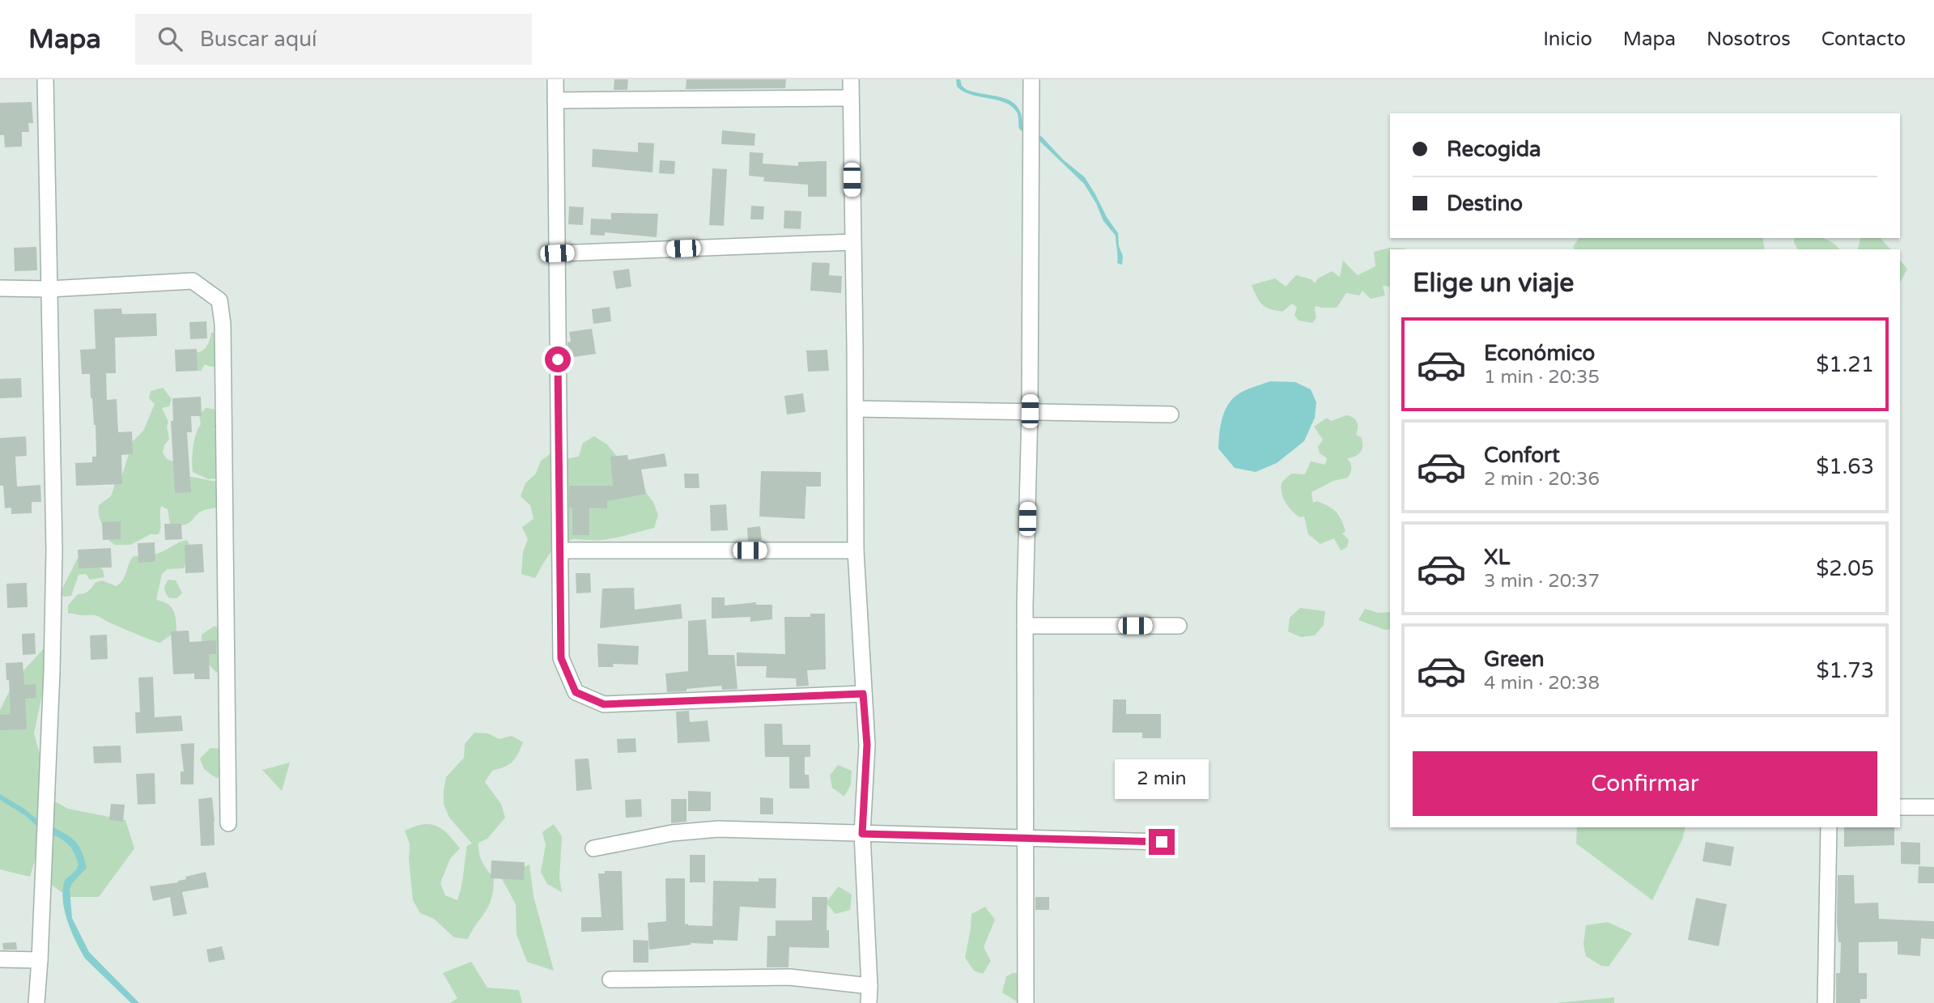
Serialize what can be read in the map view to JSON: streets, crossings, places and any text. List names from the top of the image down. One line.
{"page":{"header":"Mapa","search":"Buscar aquí","nav":["Inicio","Mapa","Nosotros","Contacto"],"banner":["Recogida","Destino"],"heading":"Elige un viaje","list":[{"name":"Económico","note":"1 min · 20:35","value":"$1.21"},{"name":"Confort","note":"2 min · 20:36","value":"$1.63"},{"name":"XL","note":"3 min · 20:37","value":"$2.05"},{"name":"Green","note":"4 min · 20:38","value":"$1.73"}],"buttons":"Confirmar","bubble":"2 min"}}
